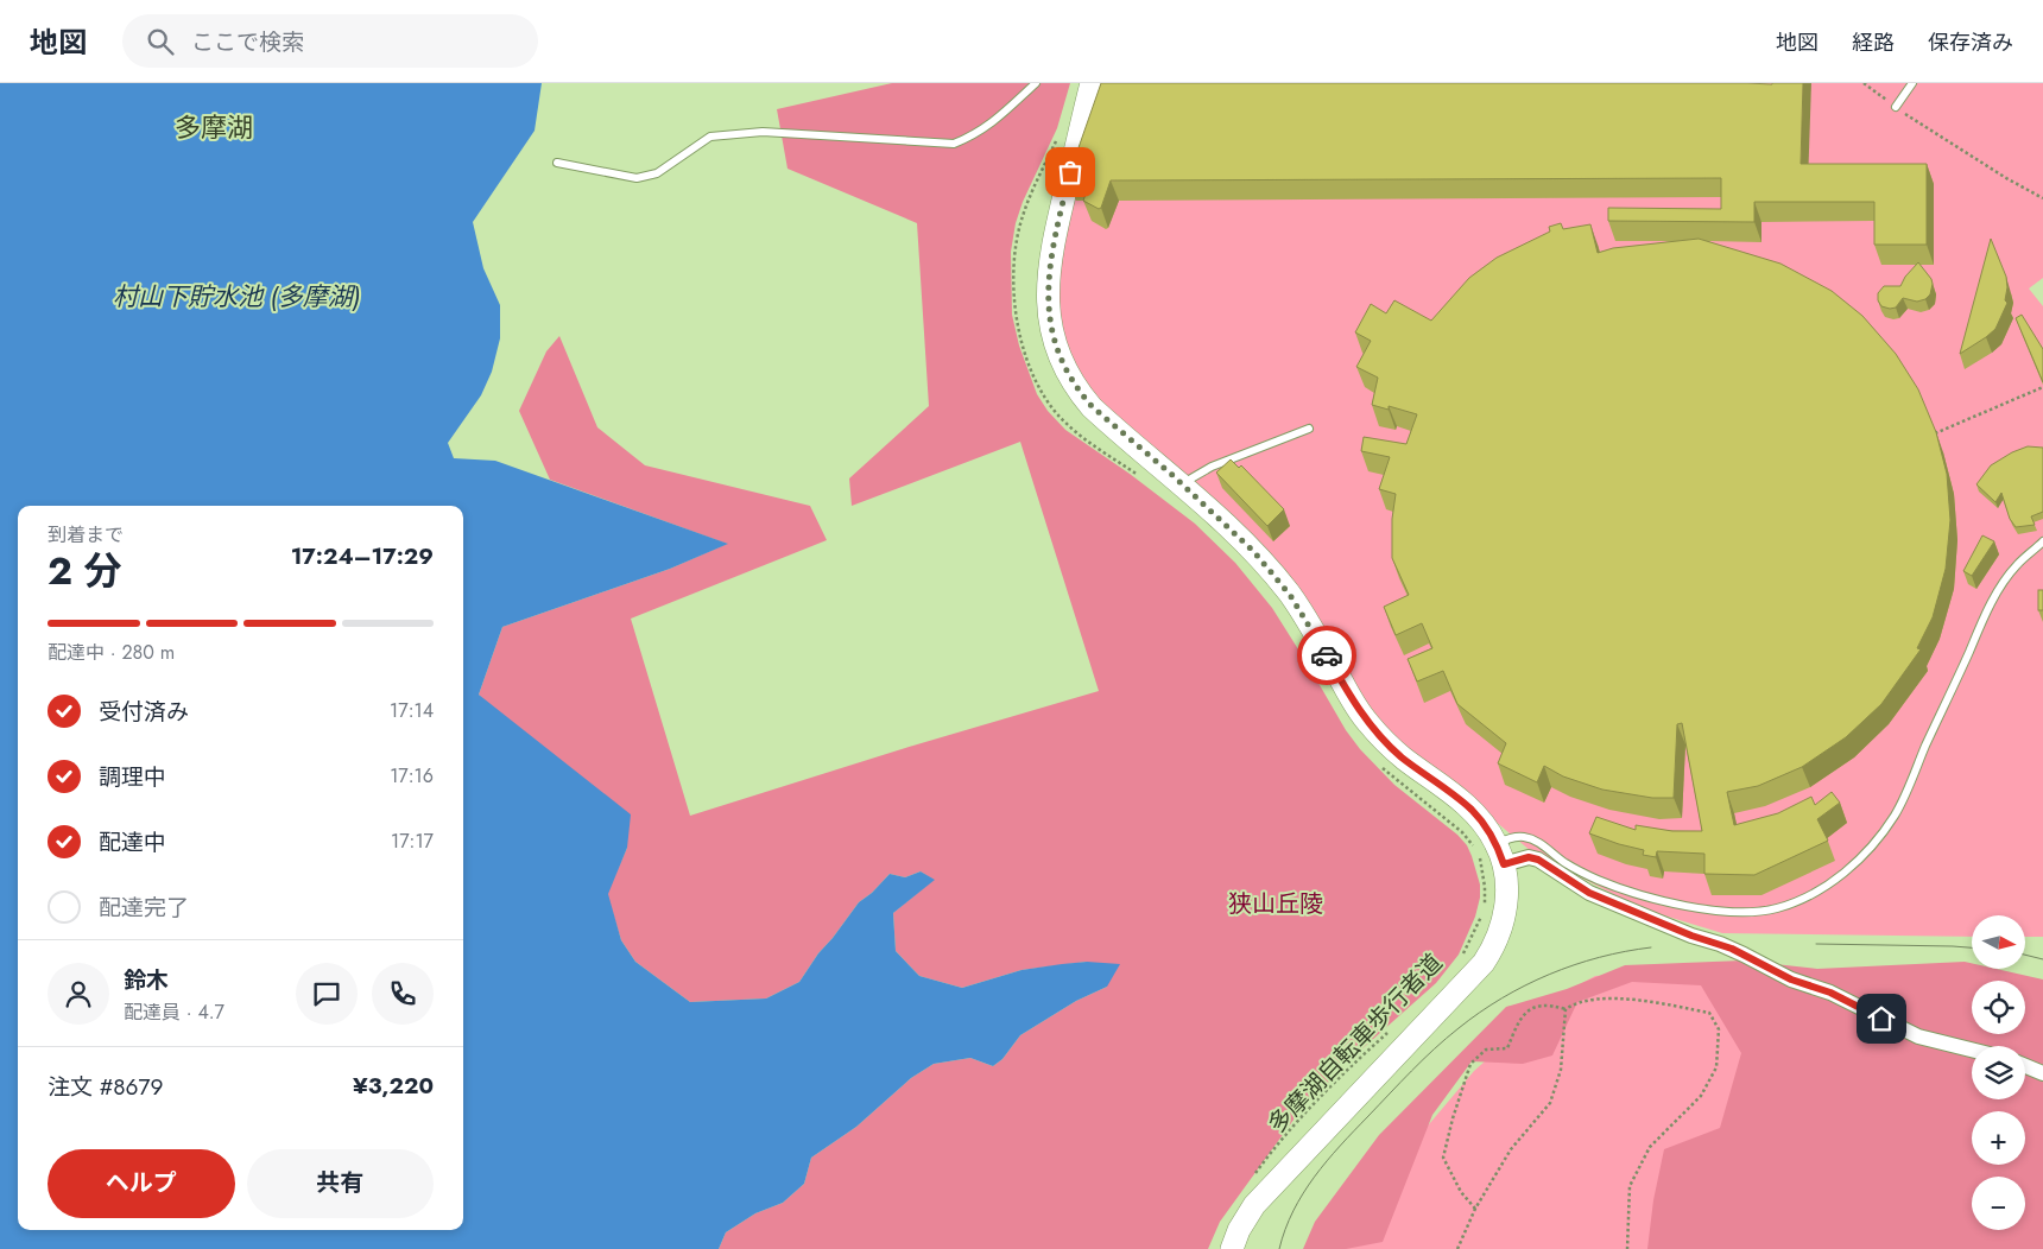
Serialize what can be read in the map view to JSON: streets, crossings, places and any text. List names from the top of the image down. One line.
{"streets":{"path":["多摩湖自転車歩行者道"]},"districts":["多摩湖"],"water":["村山下貯水池 (多摩湖)"],"parks":["狭山丘陵"],"north":"right","page":{"header":"地図","search":"ここで検索","nav":["地図","経路","保存済み"],"heading":["2 分","到着まで","17:24–17:29"],"panel":["鈴木","配達員 · 4.7","注文 #8679","¥3,220"],"bar":"配達中 · 280 m","list":[["受付済み","17:14"],["調理中","17:16"],["配達中","17:17"],"配達完了"],"map_buttons":["+","−"],"buttons":["ヘルプ","共有"]}}
